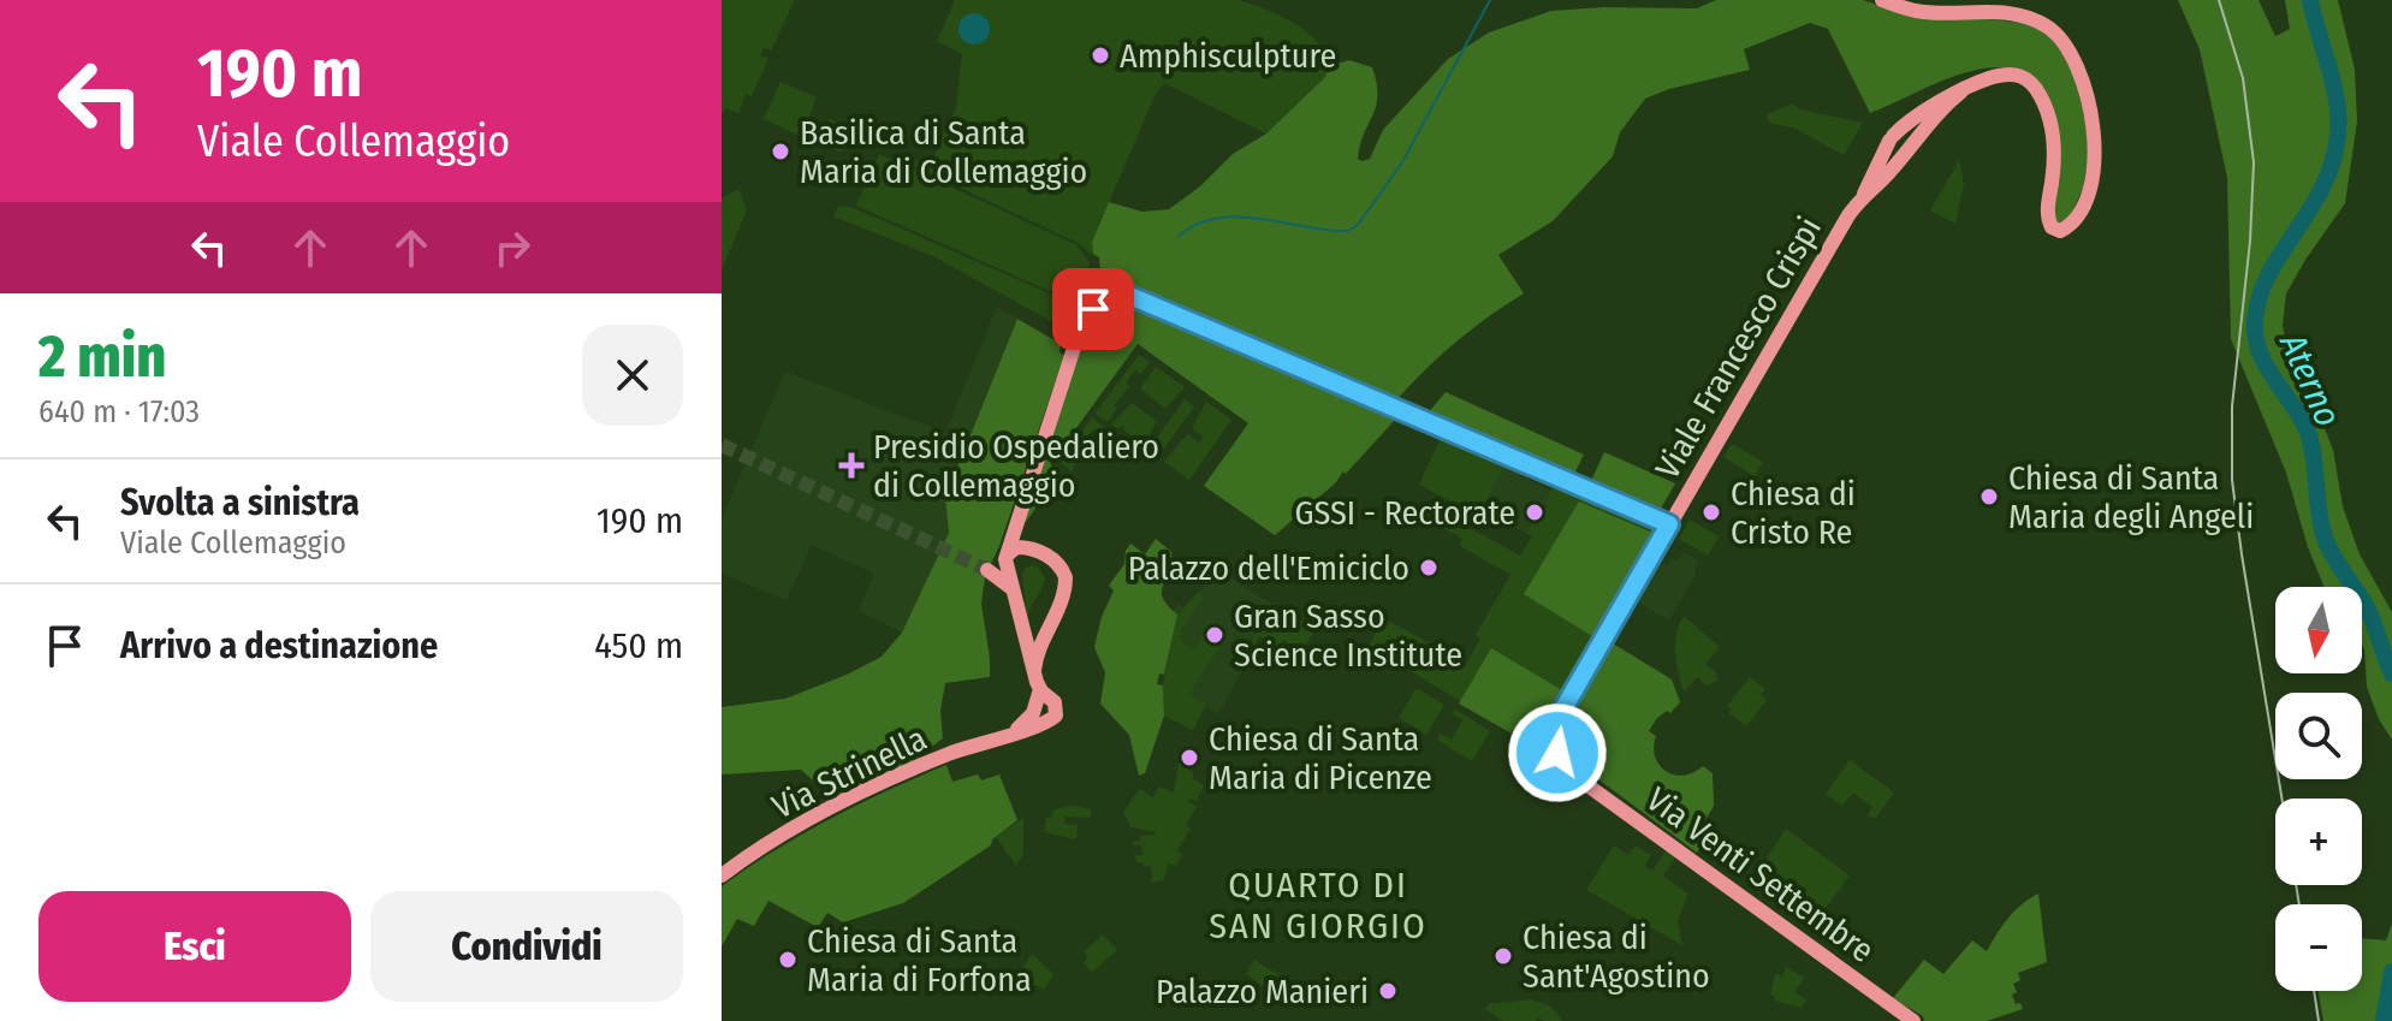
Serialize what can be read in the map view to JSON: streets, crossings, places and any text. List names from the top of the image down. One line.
{"streets":{"main road":["Viale Francesco Crispi","Via Strinella","Via Venti Settembre"]},"crossings":[["Viale Francesco Crispi","Via Venti Settembre"]],"districts":["QUARTO DI SAN GIORGIO"],"water":["Aterno"],"places":{"other":["Amphisculpture","Basilica di Santa Maria di Collemaggio","Chiesa di Santa Maria degli Angeli","GSSI - Rectorate","Chiesa di Cristo Re","Palazzo dell'Emiciclo","Gran Sasso Science Institute","Chiesa di Santa Maria di Picenze","Chiesa di Sant'Agostino","Chiesa di Santa Maria di Forfona","Palazzo Manieri"],"health":["Presidio Ospedaliero di Collemaggio"]},"north":"bottom","page":{"turn":["190 m","Viale Collemaggio"],"heading":["2 min","640 m · 17:03"],"list":[{"name":"Svolta a sinistra","note":"Viale Collemaggio","value":"190 m"},{"name":"Arrivo a destinazione","value":"450 m"}],"map_buttons":["+","−"],"buttons":["Esci","Condividi"]}}
